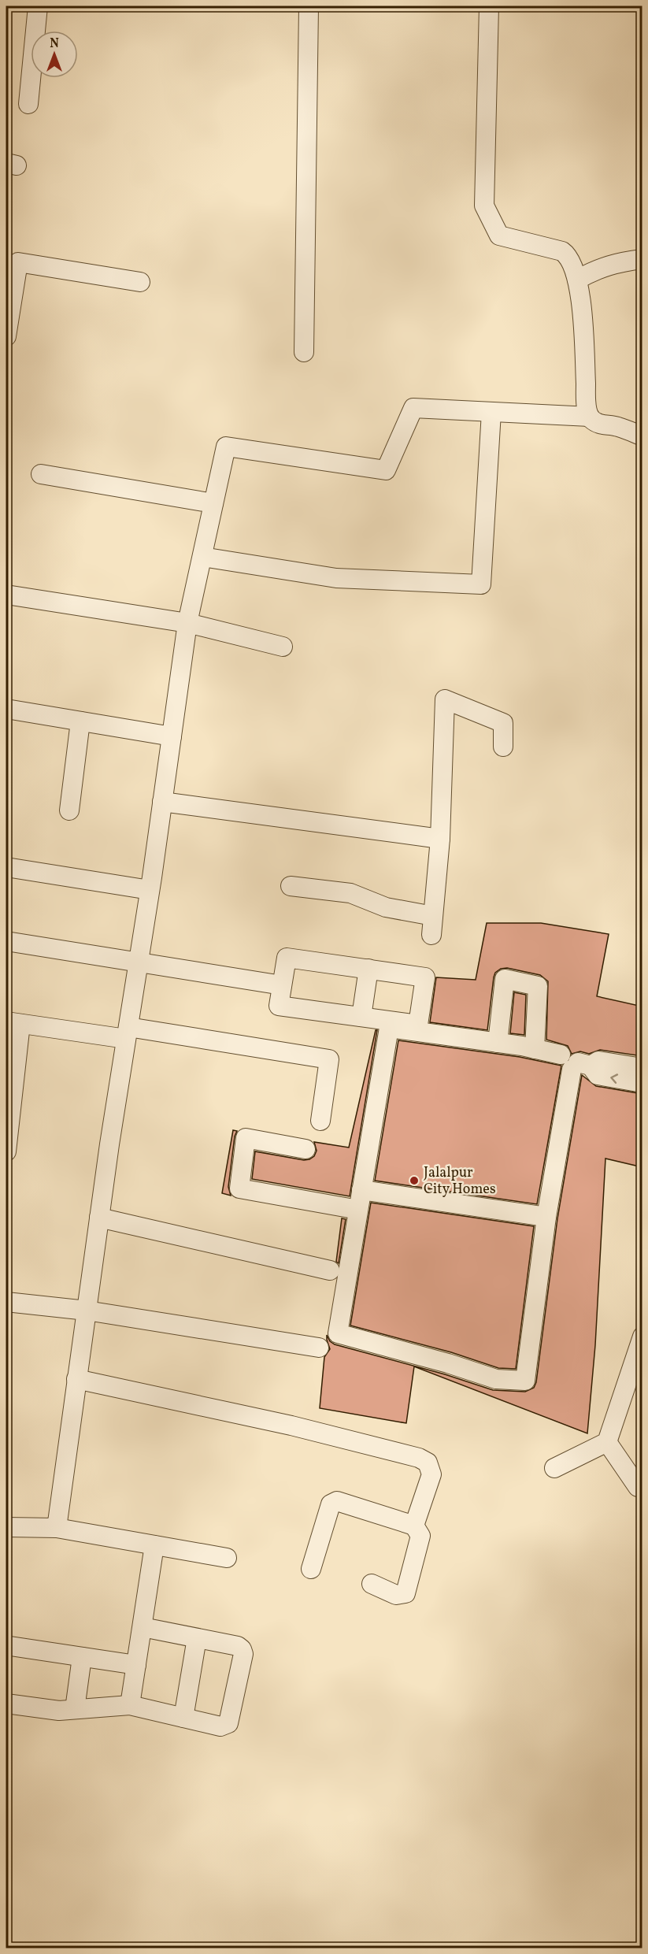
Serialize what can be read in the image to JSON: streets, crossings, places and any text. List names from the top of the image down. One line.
{"places":["Jalalpur City Homes"],"north":"top"}
